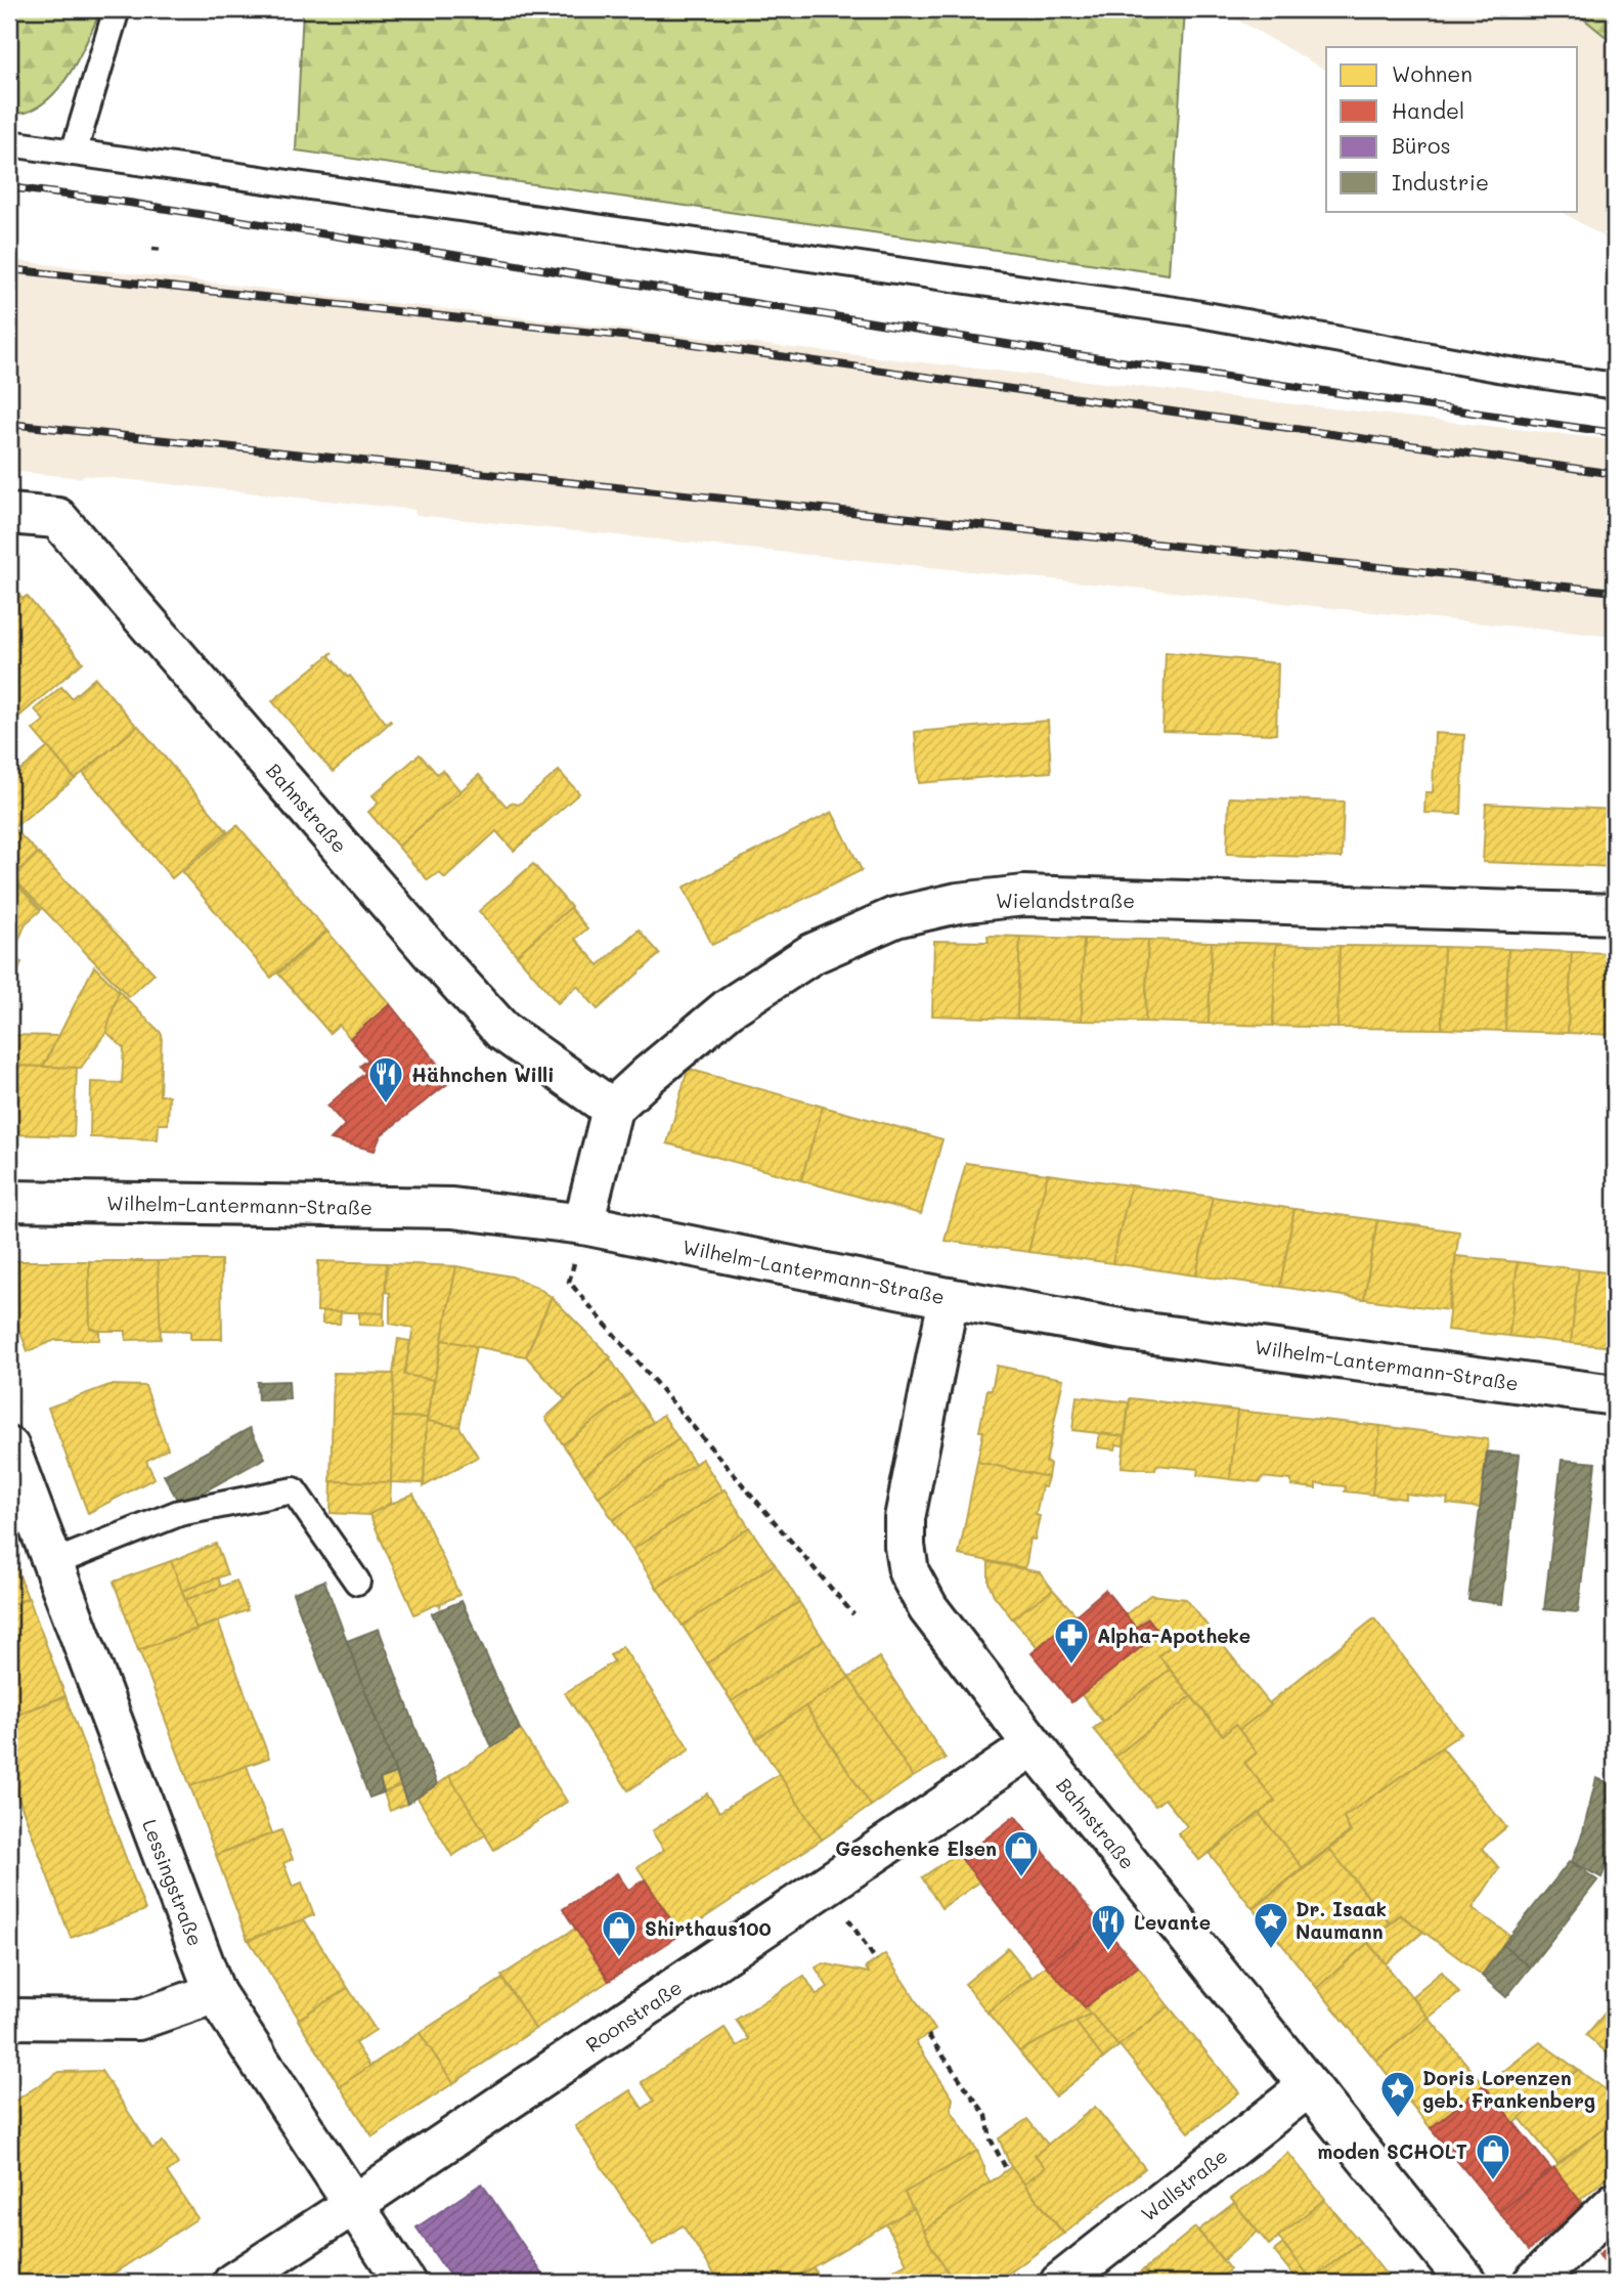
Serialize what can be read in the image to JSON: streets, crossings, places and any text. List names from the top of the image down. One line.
{"streets":{"street":["Bahnstraße","Wielandstraße","Wilhelm-Lantermann-Straße","Lessingstraße","Roonstraße","Wallstraße"]},"crossings":[["Bahnstraße","Wielandstraße"],["Bahnstraße","Wilhelm-Lantermann-Straße"],["Bahnstraße","Roonstraße"],["Bahnstraße","Wallstraße"],["Lessingstraße","Roonstraße"]],"places":{"restaurant":["Hähnchen Willi","Levante"],"pharmacy":["Alpha-Apotheke"],"shop":["Geschenke Elsen","Shirthaus100","moden SCHOLT"],"place":["Dr. Isaak Naumann","Doris Lorenzen geb. Frankenberg"]},"legend":["Wohnen","Handel","Büros","Industrie"]}
